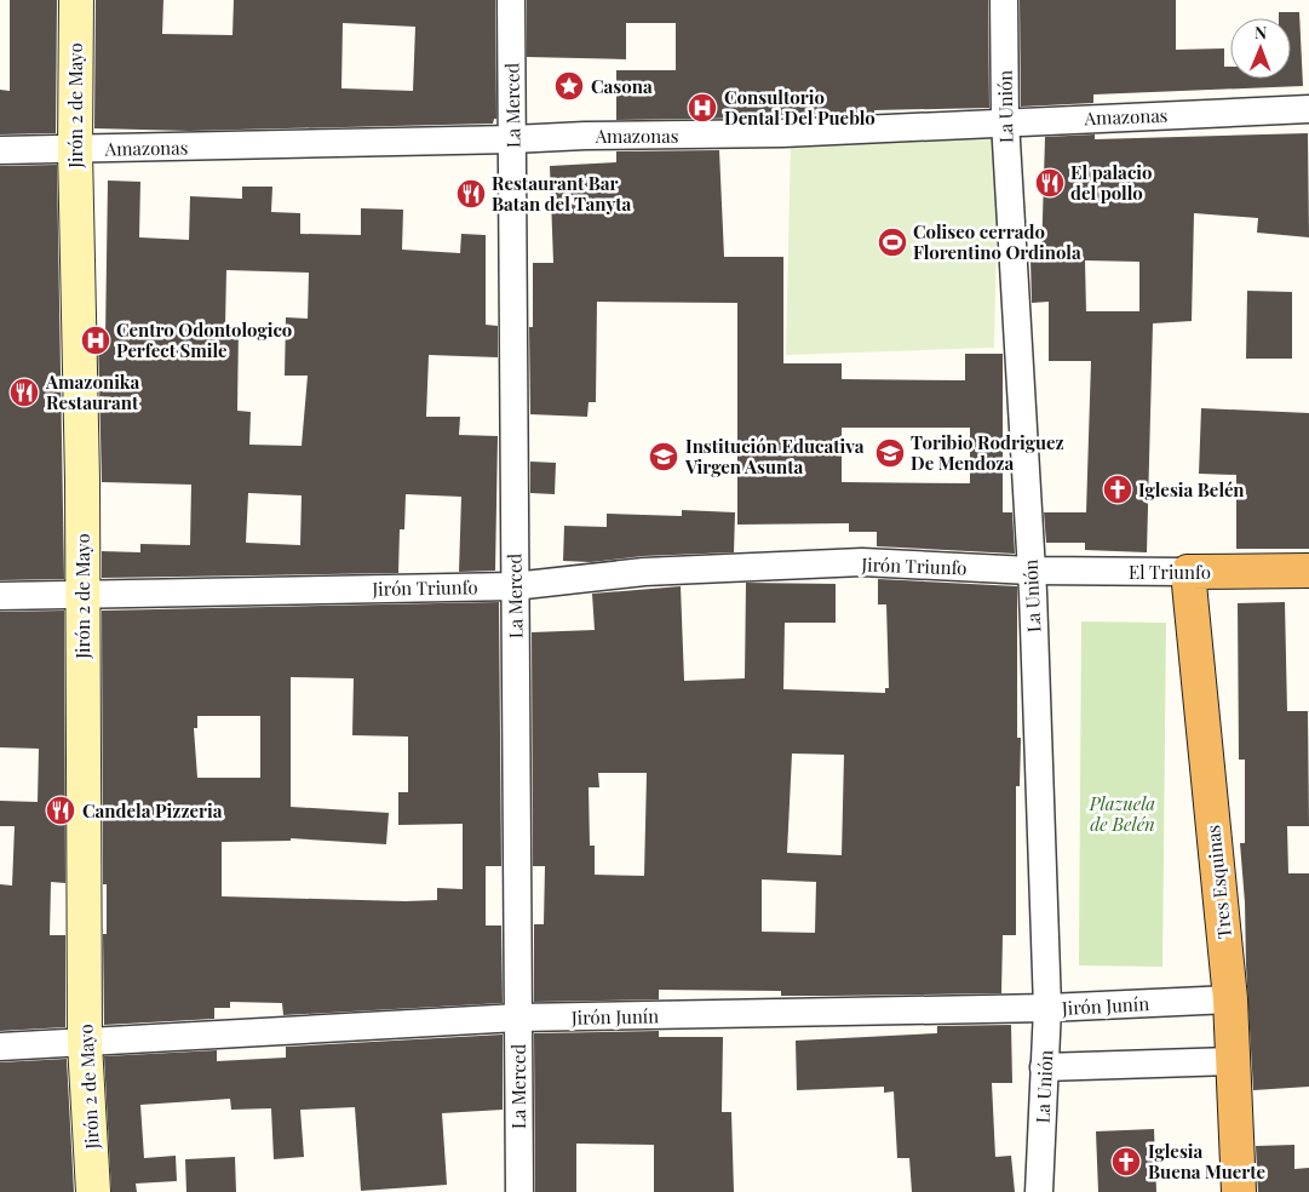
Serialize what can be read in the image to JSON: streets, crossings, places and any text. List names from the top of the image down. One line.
{"streets":{"highway":["El Triunfo","Tres Esquinas"],"main road":["Jirón 2 de Mayo"],"street":["La Merced","La Unión","Amazonas","Jirón Triunfo","Jirón Junín"]},"crossings":[["Jirón 2 de Mayo","Amazonas"],["Jirón 2 de Mayo","Jirón Triunfo"],["Jirón 2 de Mayo","Jirón Junín"],["La Merced","Amazonas"],["La Merced","Jirón Triunfo"],["La Merced","Jirón Junín"],["La Unión","Amazonas"],["La Unión","Jirón Triunfo"],["La Unión","El Triunfo"],["La Unión","Jirón Junín"],["Jirón Triunfo","El Triunfo"],["El Triunfo","Tres Esquinas"],["Tres Esquinas","Jirón Junín"]],"parks":["Plazuela de Belén"],"places":{"place":["Casona"],"hospital":["Consultorio Dental Del Pueblo","Centro Odontologico Perfect Smile"],"restaurant":["El palacio del pollo","Restaurant Bar Batan del Tanyta","Amazonika Restaurant","Candela Pizzeria"],"sports":["Coliseo cerrado Florentino Ordinola"],"school or university":["Toribio Rodriguez De Mendoza","Institución Educativa Virgen Asunta"],"church":["Iglesia Belén","Iglesia Buena Muerte"]},"north":"top"}
